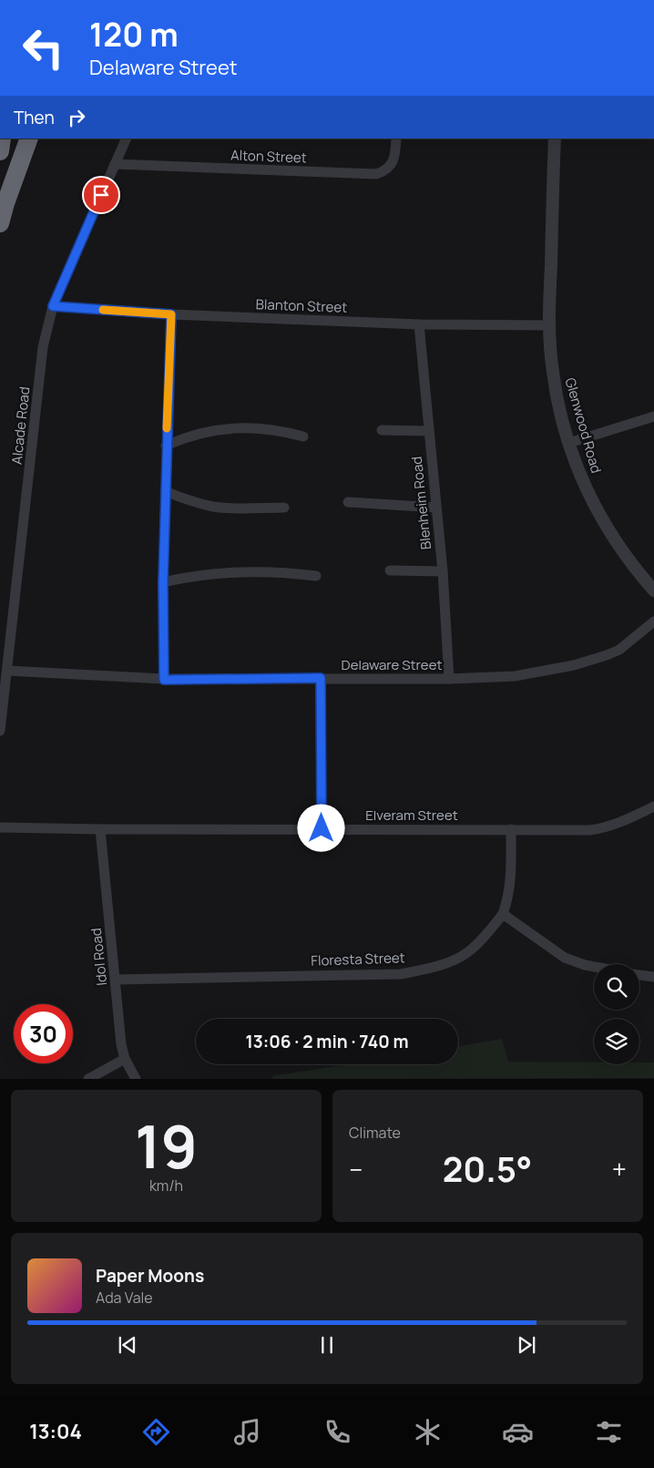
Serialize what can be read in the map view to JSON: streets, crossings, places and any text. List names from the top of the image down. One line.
{"streets":{"street":["Alton Street","Blanton Street","Alcade Road","Glenwood Road","Blenheim Road","Delaware Street","Elveram Street","Idol Road","Floresta Street"]},"crossings":[["Alton Street","Alcade Road"],["Blanton Street","Alcade Road"],["Blanton Street","Glenwood Road"],["Blanton Street","Blenheim Road"],["Alcade Road","Delaware Street"],["Blenheim Road","Delaware Street"],["Elveram Street","Idol Road"],["Idol Road","Floresta Street"]],"page":{"turn":["120 m","Delaware Street"],"then":"Then","limit":"30","trip":"13:06 · 2 min · 740 m","tile":[["19","km/h"],"Climate"],"heat":["−","20.5°","+"],"song":["Paper Moons","Ada Vale"],"tabs":"13:04"}}
